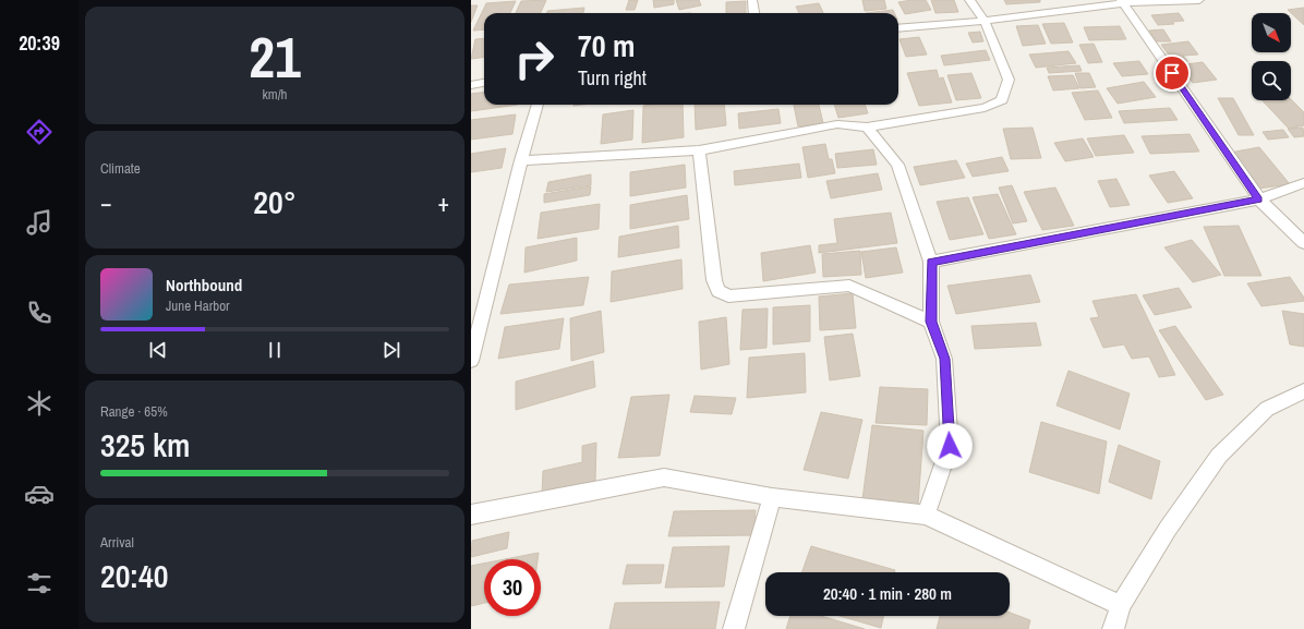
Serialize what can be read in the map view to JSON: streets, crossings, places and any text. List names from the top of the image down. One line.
{"north":"bottom right","page":{"tabs":"20:39","tile":[["21","km/h"],"Climate",["Range · 65%","325 km"],["Arrival","20:40"]],"turn":["70 m","Turn right"],"heat":["−","20°","+"],"song":["Northbound","June Harbor"],"limit":"30","trip":"20:40 · 1 min · 280 m"}}
